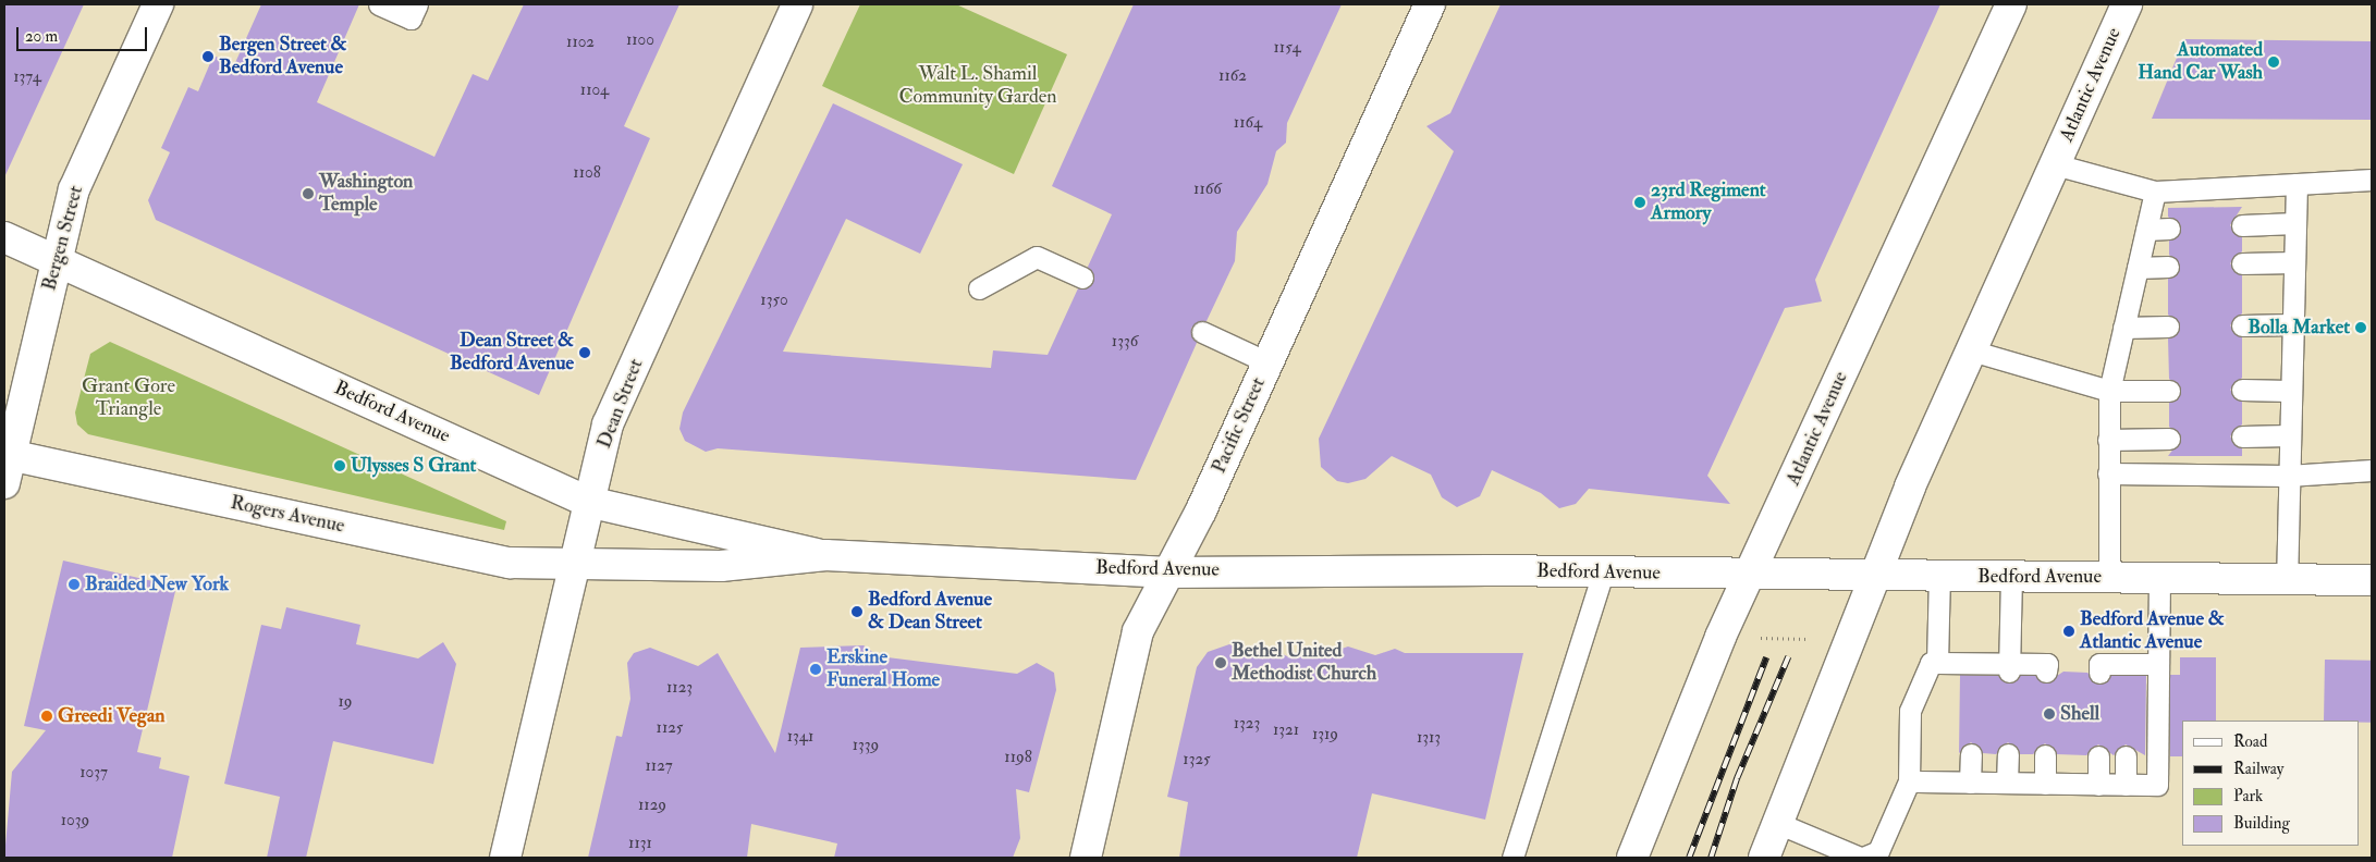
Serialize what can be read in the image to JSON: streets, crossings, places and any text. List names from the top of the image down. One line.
{"streets":{"main road":["Atlantic Avenue","Bergen Street","Dean Street","Bedford Avenue","Pacific Street","Rogers Avenue"]},"crossings":[["Atlantic Avenue","Bedford Avenue"],["Bergen Street","Bedford Avenue"],["Bergen Street","Rogers Avenue"],["Dean Street","Bedford Avenue"],["Dean Street","Rogers Avenue"],["Bedford Avenue","Pacific Street"],["Bedford Avenue","Rogers Avenue"]],"parks":["Walt L. Shamil Community Garden","Grant Gore Triangle"],"places":["Bergen Street & Bedford Avenue","Automated Hand Car Wash","Washington Temple","23rd Regiment Armory","Bolla Market","Dean Street & Bedford Avenue","Ulysses S Grant","Braided New York","Bedford Avenue & Dean Street","Bedford Avenue & Atlantic Avenue","Bethel United Methodist Church","Erskine Funeral Home","Shell","Greedi Vegan"],"house_numbers":["1100","1102","1154","1162","1374","1104","1164","1108","1166","1350","1336","1123","19","1323","1125","1321","1319","1341","1313","1339","1198","1325","1127","1037","1129","1039","1131"],"legend":["Road","Railway","Park","Building"],"scale_bar":"20 m"}
